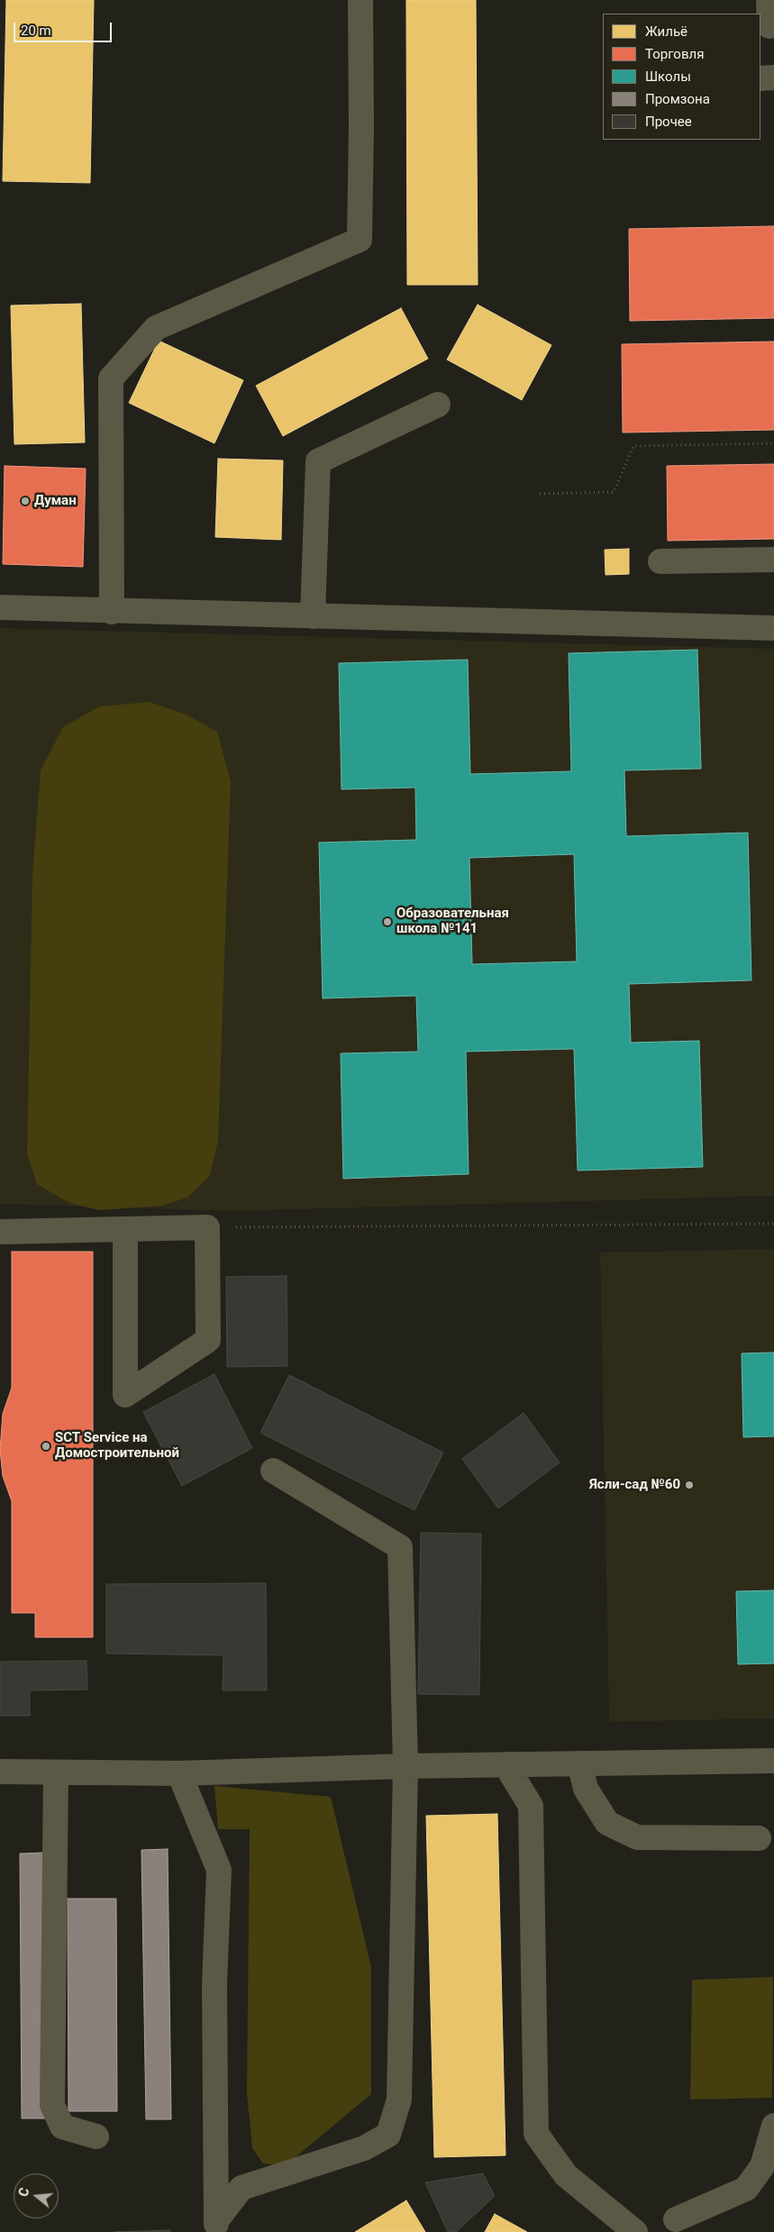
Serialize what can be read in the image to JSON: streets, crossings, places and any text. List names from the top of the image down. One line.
{"places":["Думан","Образовательная школа №141","SCT Service на Домостроительной","Ясли-сад №60"],"legend":["Жильё","Торговля","Школы","Промзона","Прочее"],"scale_bar":"20 m","north":"left"}
